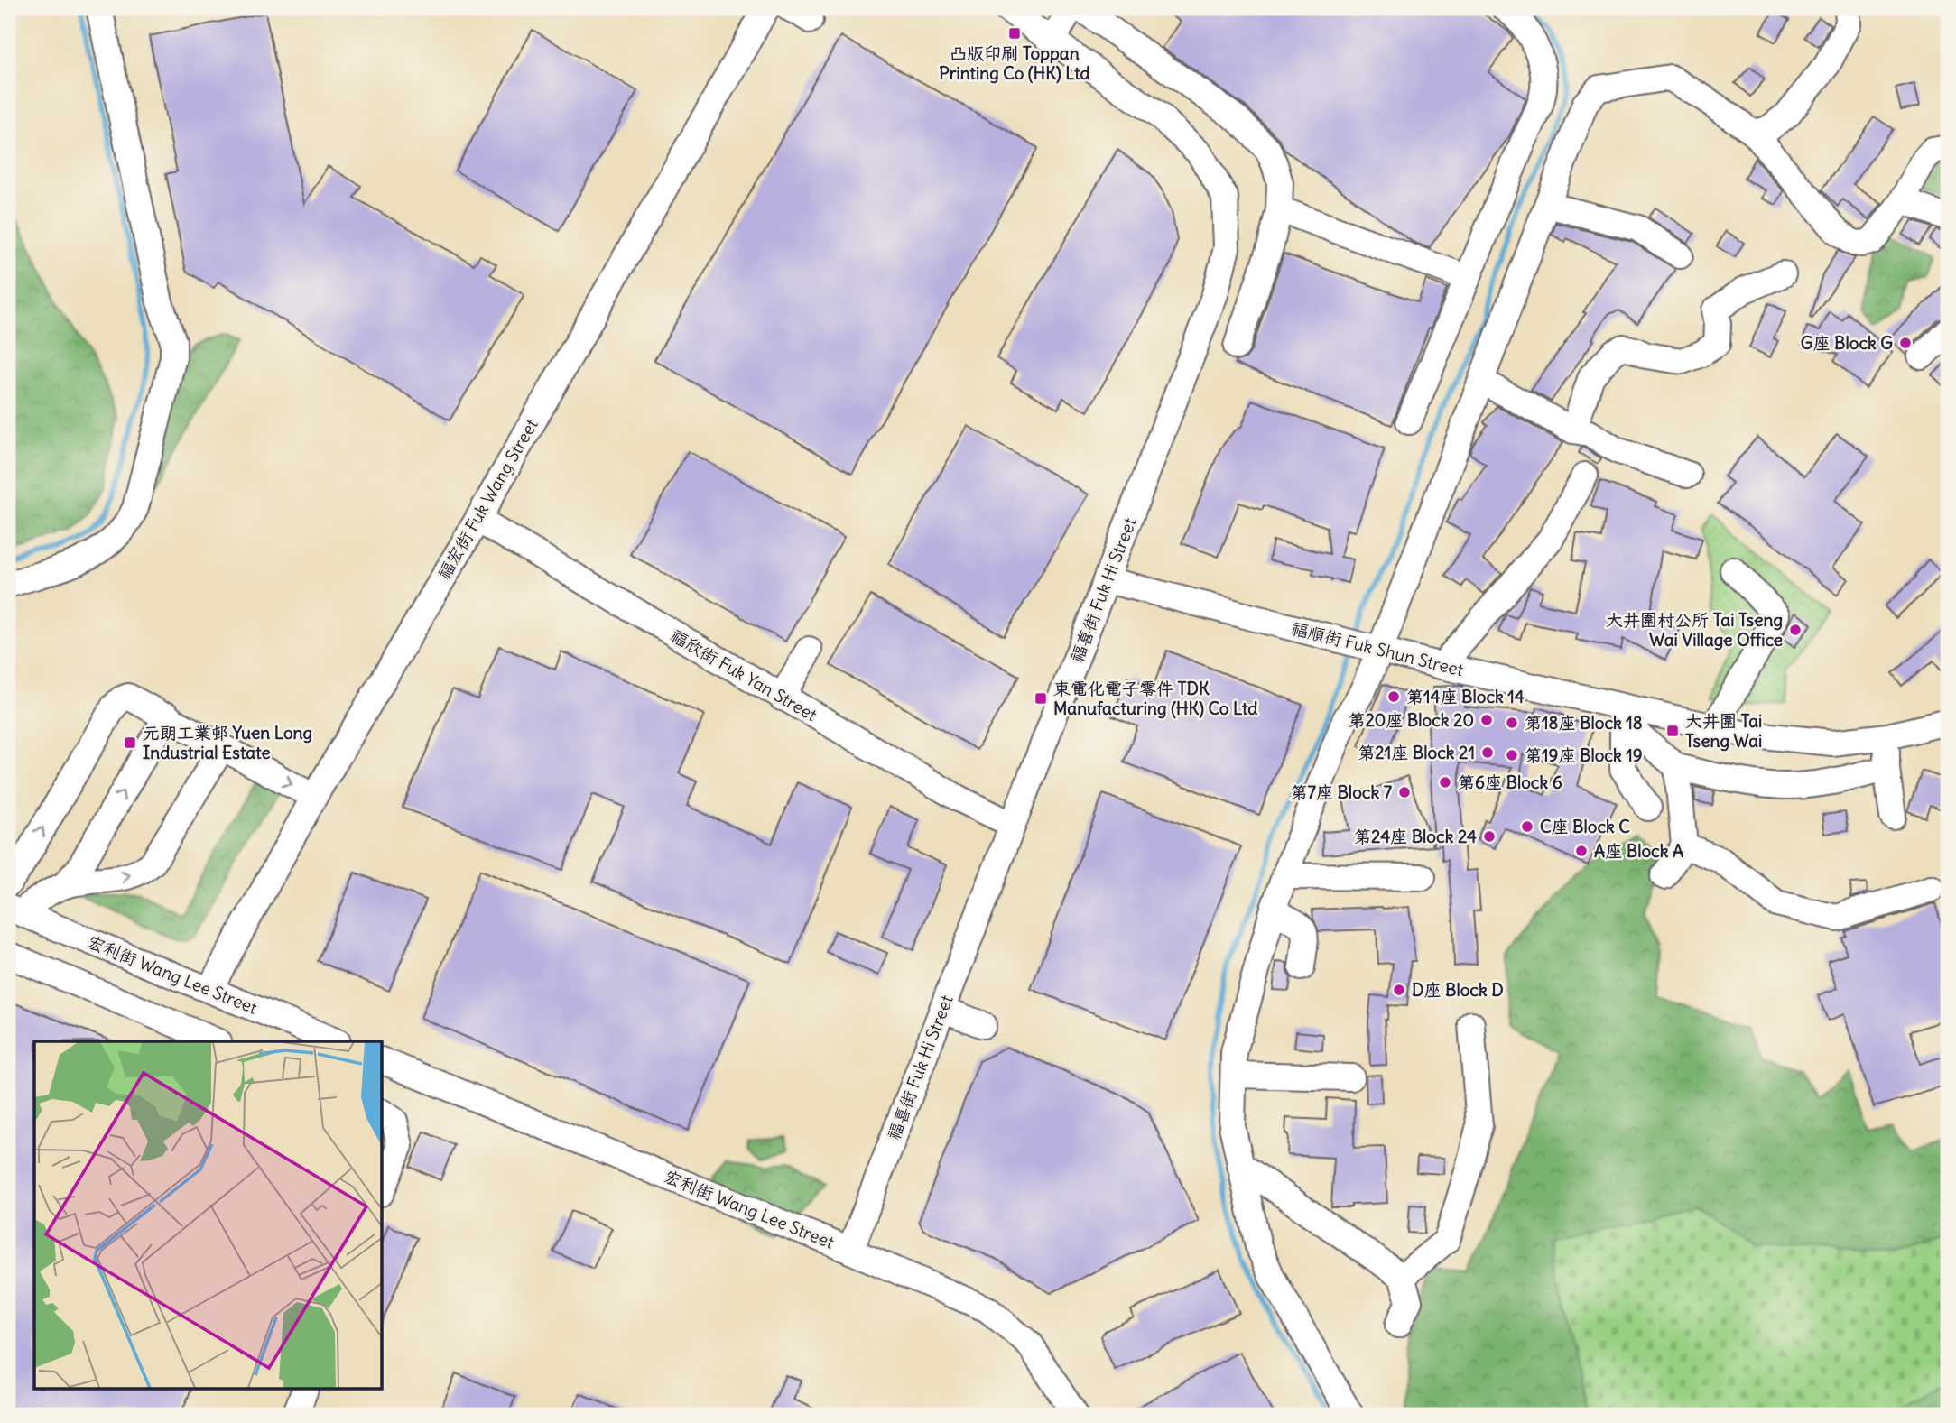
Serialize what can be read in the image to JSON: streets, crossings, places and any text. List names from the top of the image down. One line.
{"streets":{"street":["福宏街 Fuk Wang Street","福喜街 Fuk Hi Street","福順街 Fuk Shun Street","福欣街 Fuk Yan Street","宏利街 Wang Lee Street"]},"crossings":[["福宏街 Fuk Wang Street","福欣街 Fuk Yan Street"],["福宏街 Fuk Wang Street","宏利街 Wang Lee Street"],["福喜街 Fuk Hi Street","福順街 Fuk Shun Street"],["福喜街 Fuk Hi Street","福欣街 Fuk Yan Street"],["福喜街 Fuk Hi Street","宏利街 Wang Lee Street"]],"places":{"transit":["凸版印刷 Toppan Printing Co (HK) Ltd","東電化電子零件 TDK Manufacturing (HK) Co Ltd","大井圍 Tai Tseng Wai","元朗工業邨 Yuen Long Industrial Estate"],"other":["G座 Block G","大井圍村公所 Tai Tseng Wai Village Office","第14座 Block 14","第20座 Block 20","第18座 Block 18","第21座 Block 21","第19座 Block 19","第6座 Block 6","第7座 Block 7","C座 Block C","第24座 Block 24","A座 Block A","D座 Block D"]}}
